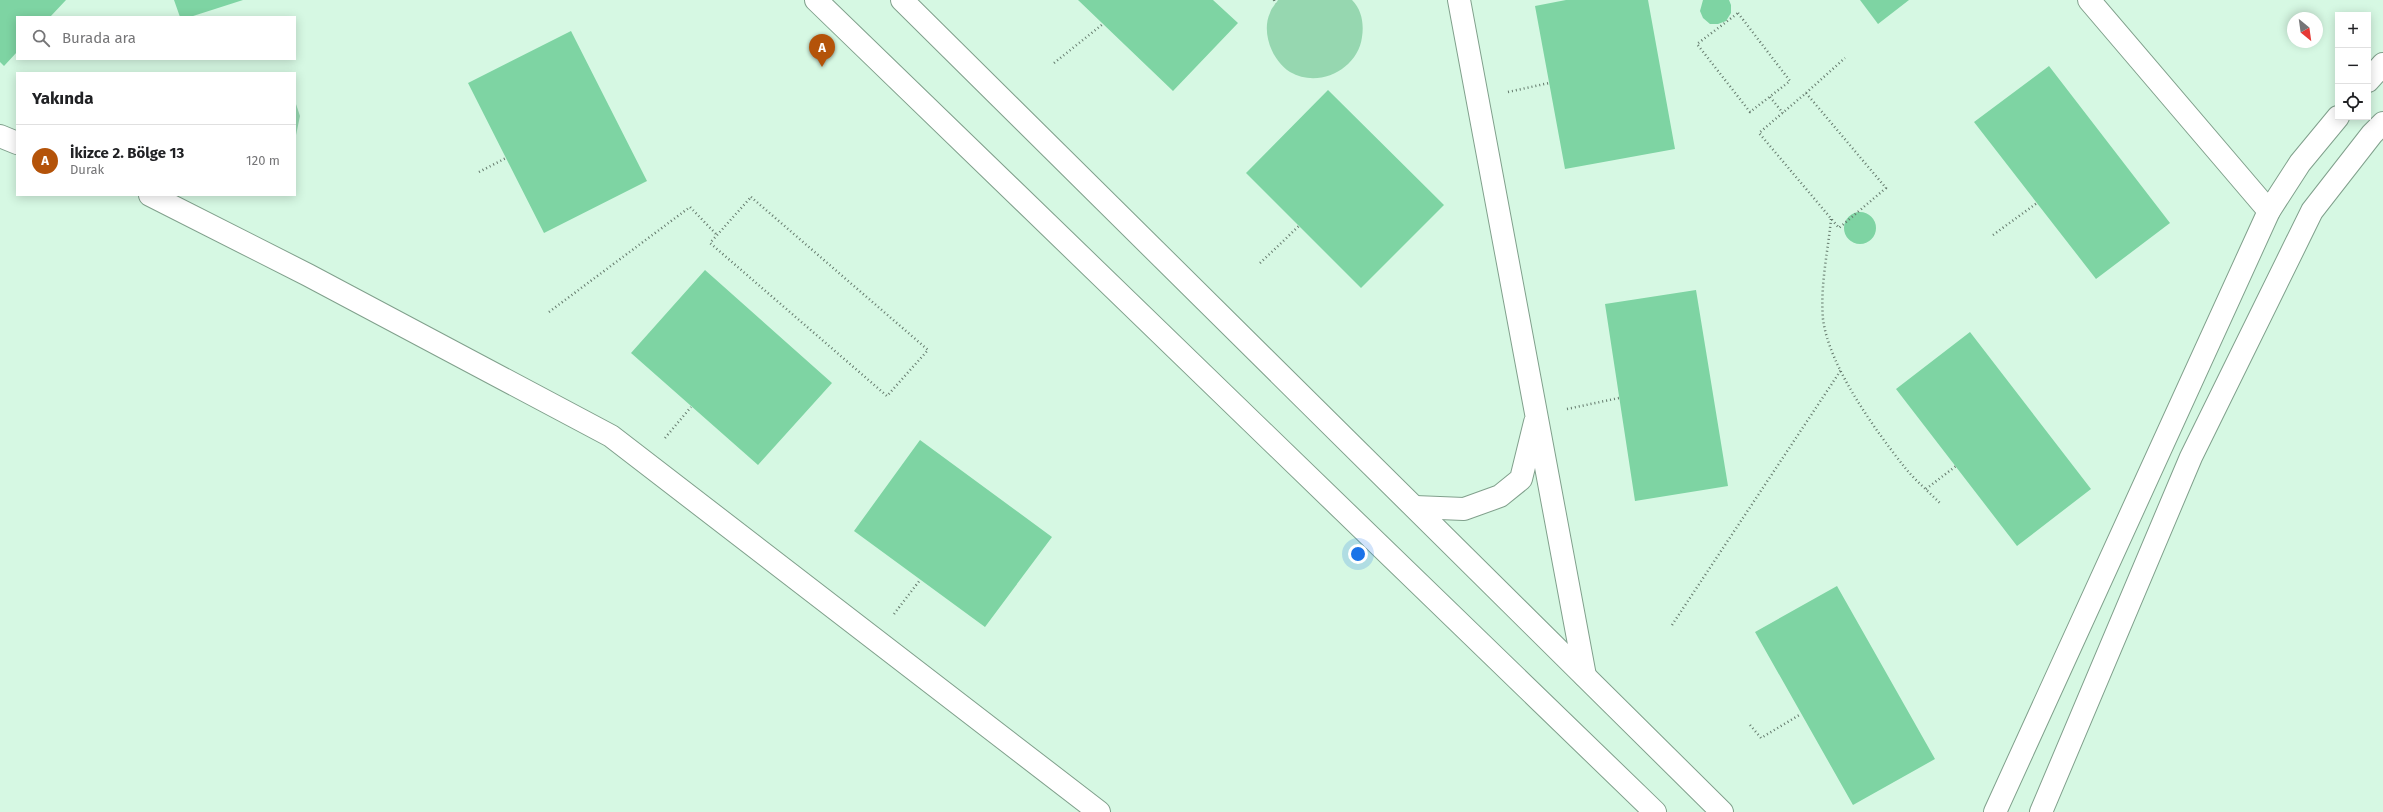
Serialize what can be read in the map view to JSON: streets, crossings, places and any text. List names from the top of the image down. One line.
{"north":"bottom right","page":{"map_buttons":["+","−"],"search":"Burada ara","pins":"A","heading":"Yakında","list":[{"mark":"A","name":"İkizce 2. Bölge 13","note":"Durak","value":"120 m"}]}}
